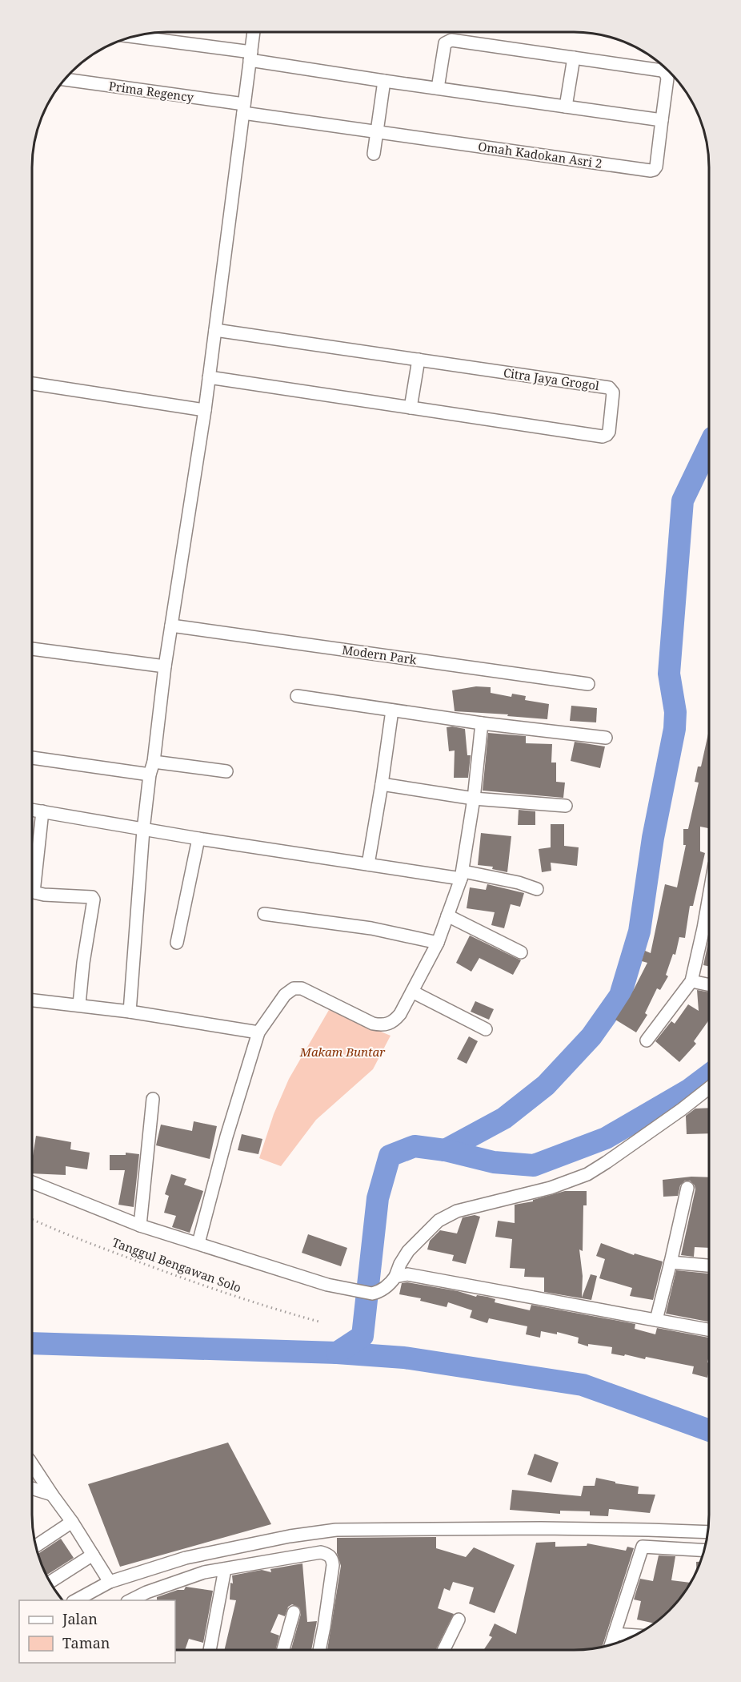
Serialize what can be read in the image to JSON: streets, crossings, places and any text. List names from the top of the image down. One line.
{"streets":{"street":["Prima Regency","Omah Kadokan Asri 2","Citra Jaya Grogol","Modern Park"],"path":["Tanggul Bengawan Solo"]},"crossings":[["Prima Regency","Omah Kadokan Asri 2"]],"parks":["Makam Buntar"],"legend":["Jalan","Taman"]}
